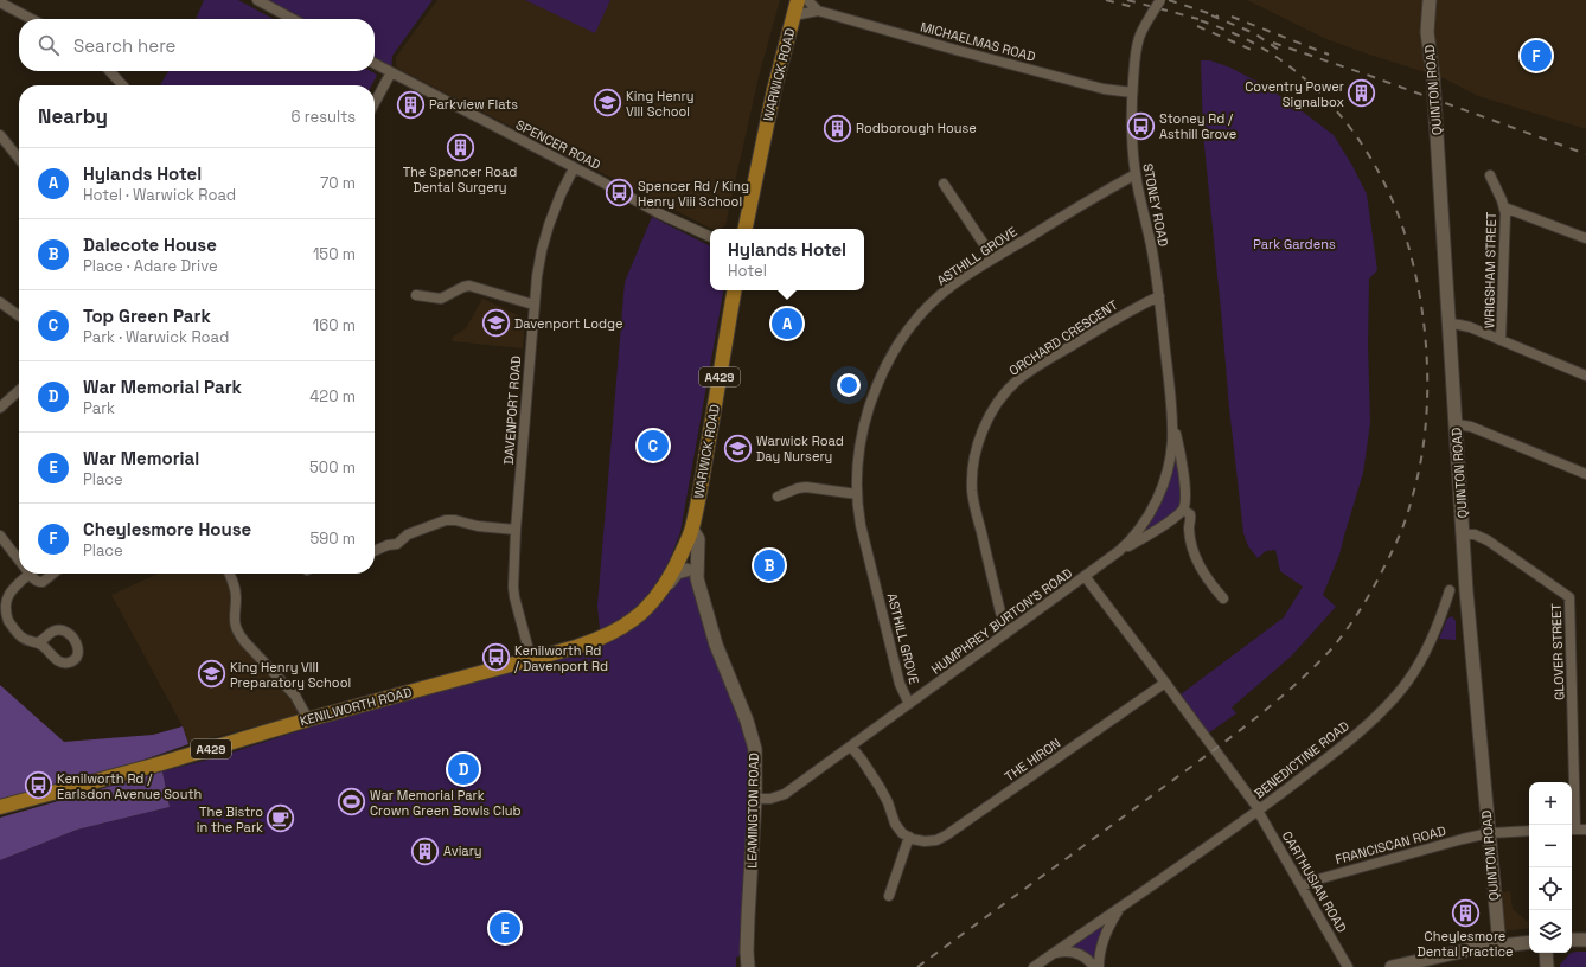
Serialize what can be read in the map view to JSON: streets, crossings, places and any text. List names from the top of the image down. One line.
{"streets":{"main road":["WARWICK ROAD","A429","KENILWORTH ROAD"],"street":["MICHAELMAS ROAD","QUINTON ROAD","SPENCER ROAD","STONEY ROAD","ASTHILL GROVE","WRIGSHAM STREET","ORCHARD CRESCENT","DAVENPORT ROAD","HUMPHREY BURTON'S ROAD","GLOVER STREET","THE HIRON","BENEDICTINE ROAD","LEAMINGTON ROAD","FRANCISCAN ROAD","CARTHUSIAN ROAD"]},"crossings":[["MICHAELMAS ROAD","WARWICK ROAD"],["MICHAELMAS ROAD","STONEY ROAD"],["WARWICK ROAD","KENILWORTH ROAD"],["WARWICK ROAD","LEAMINGTON ROAD"],["QUINTON ROAD","GLOVER STREET"],["QUINTON ROAD","FRANCISCAN ROAD"],["SPENCER ROAD","DAVENPORT ROAD"],["STONEY ROAD","ASTHILL GROVE"],["STONEY ROAD","ORCHARD CRESCENT"],["STONEY ROAD","HUMPHREY BURTON'S ROAD"],["ASTHILL GROVE","HUMPHREY BURTON'S ROAD"],["ORCHARD CRESCENT","HUMPHREY BURTON'S ROAD"],["DAVENPORT ROAD","KENILWORTH ROAD"],["HUMPHREY BURTON'S ROAD","LEAMINGTON ROAD"],["BENEDICTINE ROAD","CARTHUSIAN ROAD"],["FRANCISCAN ROAD","CARTHUSIAN ROAD"]],"parks":["Park Gardens"],"places":{"building":["Coventry Power Signalbox","Parkview Flats","Rodborough House","The Spencer Road Dental Surgery","Aviary","Cheylesmore Dental Practice"],"school or university":["King Henry VIII School","Davenport Lodge","Warwick Road Day Nursery","King Henry VIII Preparatory School"],"bus stop":["Stoney Rd / Asthill Grove","Spencer Rd / King Henry Viii School","Kenilworth Rd / Davenport Rd","Kenilworth Rd / Earlsdon Avenue South"],"sports":["War Memorial Park Crown Green Bowls Club"],"cafe":["The Bistro in the Park"]},"page":{"search":"Search here","pins":["F","A","C","B","D","E"],"heading":["Nearby","6 results"],"list":[{"mark":"A","name":"Hylands Hotel","note":"Hotel · Warwick Road","value":"70 m"},{"mark":"B","name":"Dalecote House","note":"Place · Adare Drive","value":"150 m"},{"mark":"C","name":"Top Green Park","note":"Park · Warwick Road","value":"160 m"},{"mark":"D","name":"War Memorial Park","note":"Park","value":"420 m"},{"mark":"E","name":"War Memorial","note":"Place","value":"500 m"},{"mark":"F","name":"Cheylesmore House","note":"Place","value":"590 m"}],"popup":["Hylands Hotel","Hotel"],"map_buttons":["+","−"]}}
